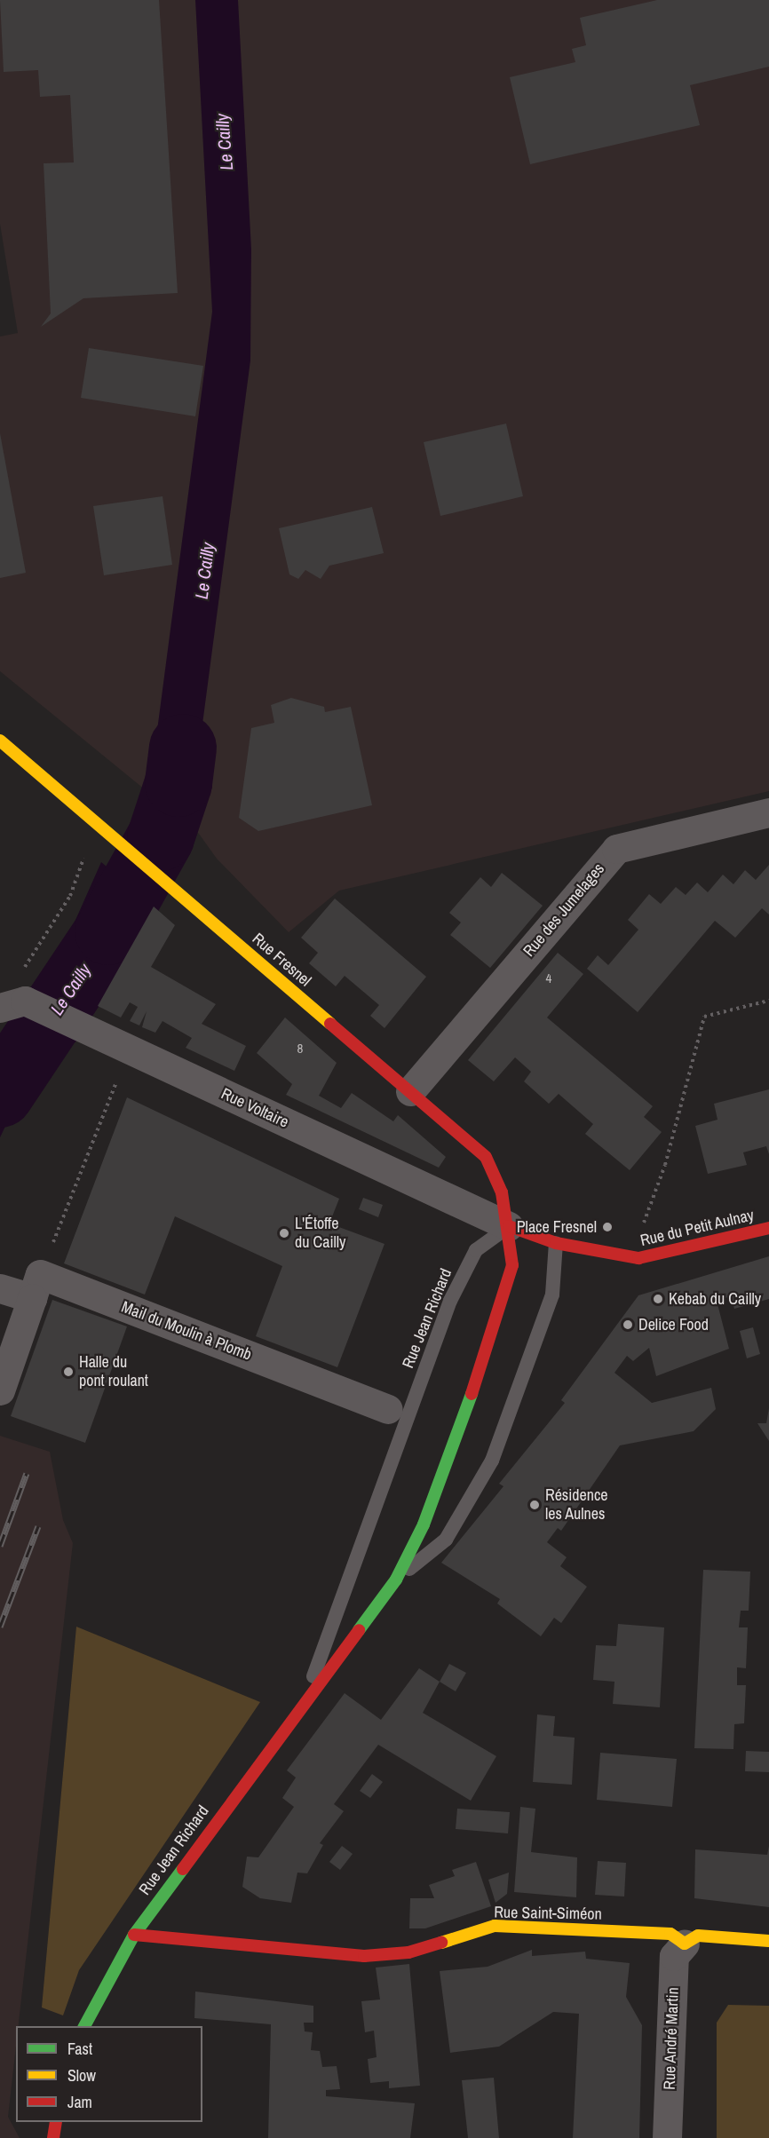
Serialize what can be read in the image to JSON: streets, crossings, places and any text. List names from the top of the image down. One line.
{"streets":{"street":["Rue des Jumelages","Rue Fresnel","Rue Voltaire","Rue du Petit Aulnay","Rue Jean Richard","Mail du Moulin à Plomb","Rue Saint-Siméon","Rue André Martin"]},"crossings":[["Rue des Jumelages","Rue Fresnel"],["Rue Fresnel","Rue Voltaire"],["Rue Fresnel","Rue du Petit Aulnay"],["Rue Fresnel","Rue Jean Richard"],["Rue Voltaire","Rue du Petit Aulnay"],["Rue Voltaire","Rue Jean Richard"],["Rue du Petit Aulnay","Rue Jean Richard"],["Rue Jean Richard","Rue Saint-Siméon"],["Rue Saint-Siméon","Rue André Martin"]],"water":["Le Cailly"],"places":["Place Fresnel","L'Étoffe du Cailly","Kebab du Cailly","Delice Food","Halle du pont roulant","Résidence les Aulnes"],"house_numbers":["4","8"],"legend":["Fast","Slow","Jam"]}
